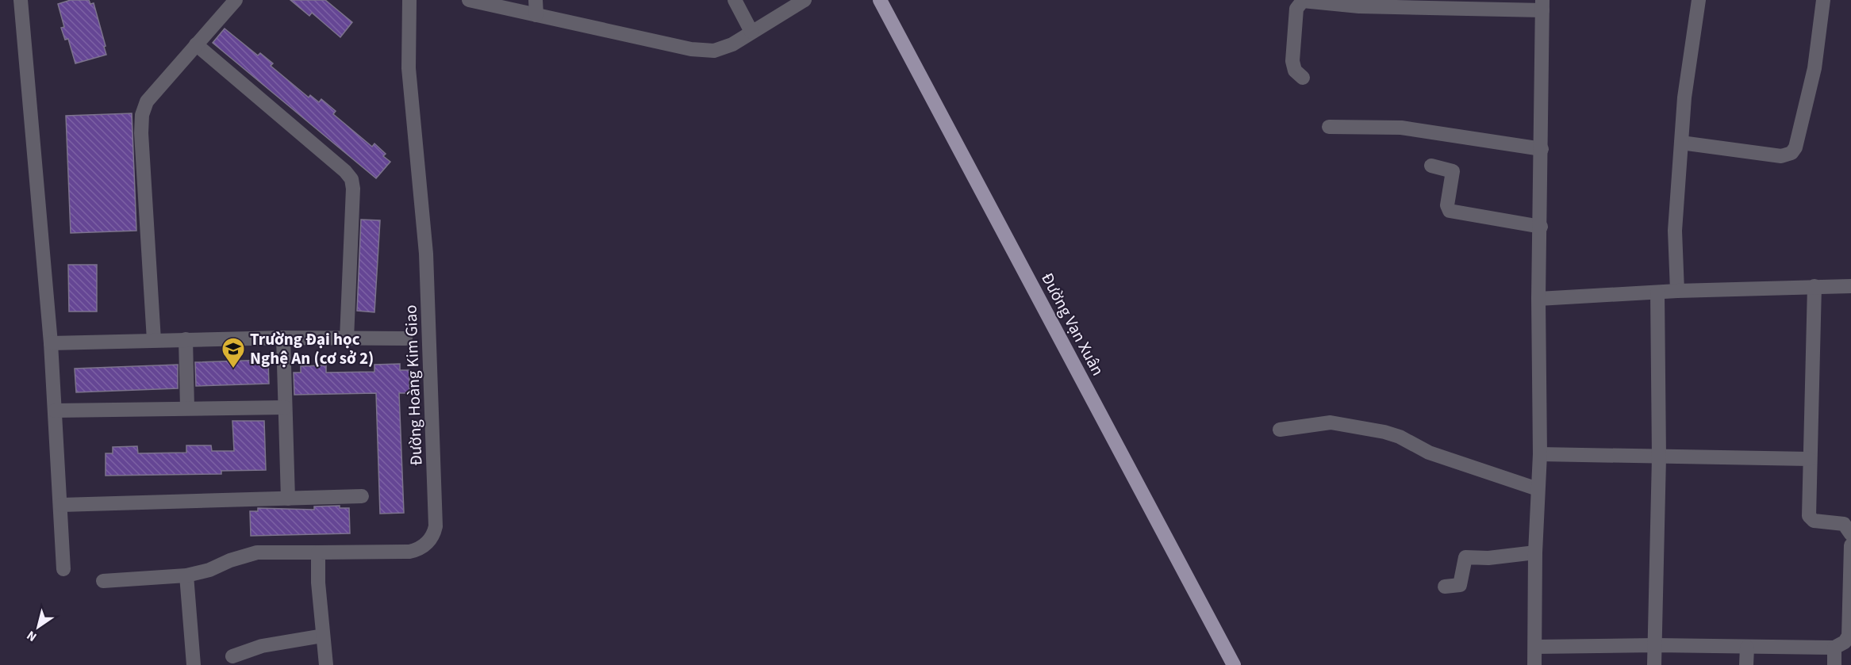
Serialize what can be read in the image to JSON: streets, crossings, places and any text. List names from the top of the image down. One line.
{"streets":{"main road":["Đường Vạn Xuân"],"street":["Đường Hoàng Kim Giao"]},"places":{"school or university":["Trường Đại học Nghệ An (cơ sở 2)"]},"north":"bottom left"}
